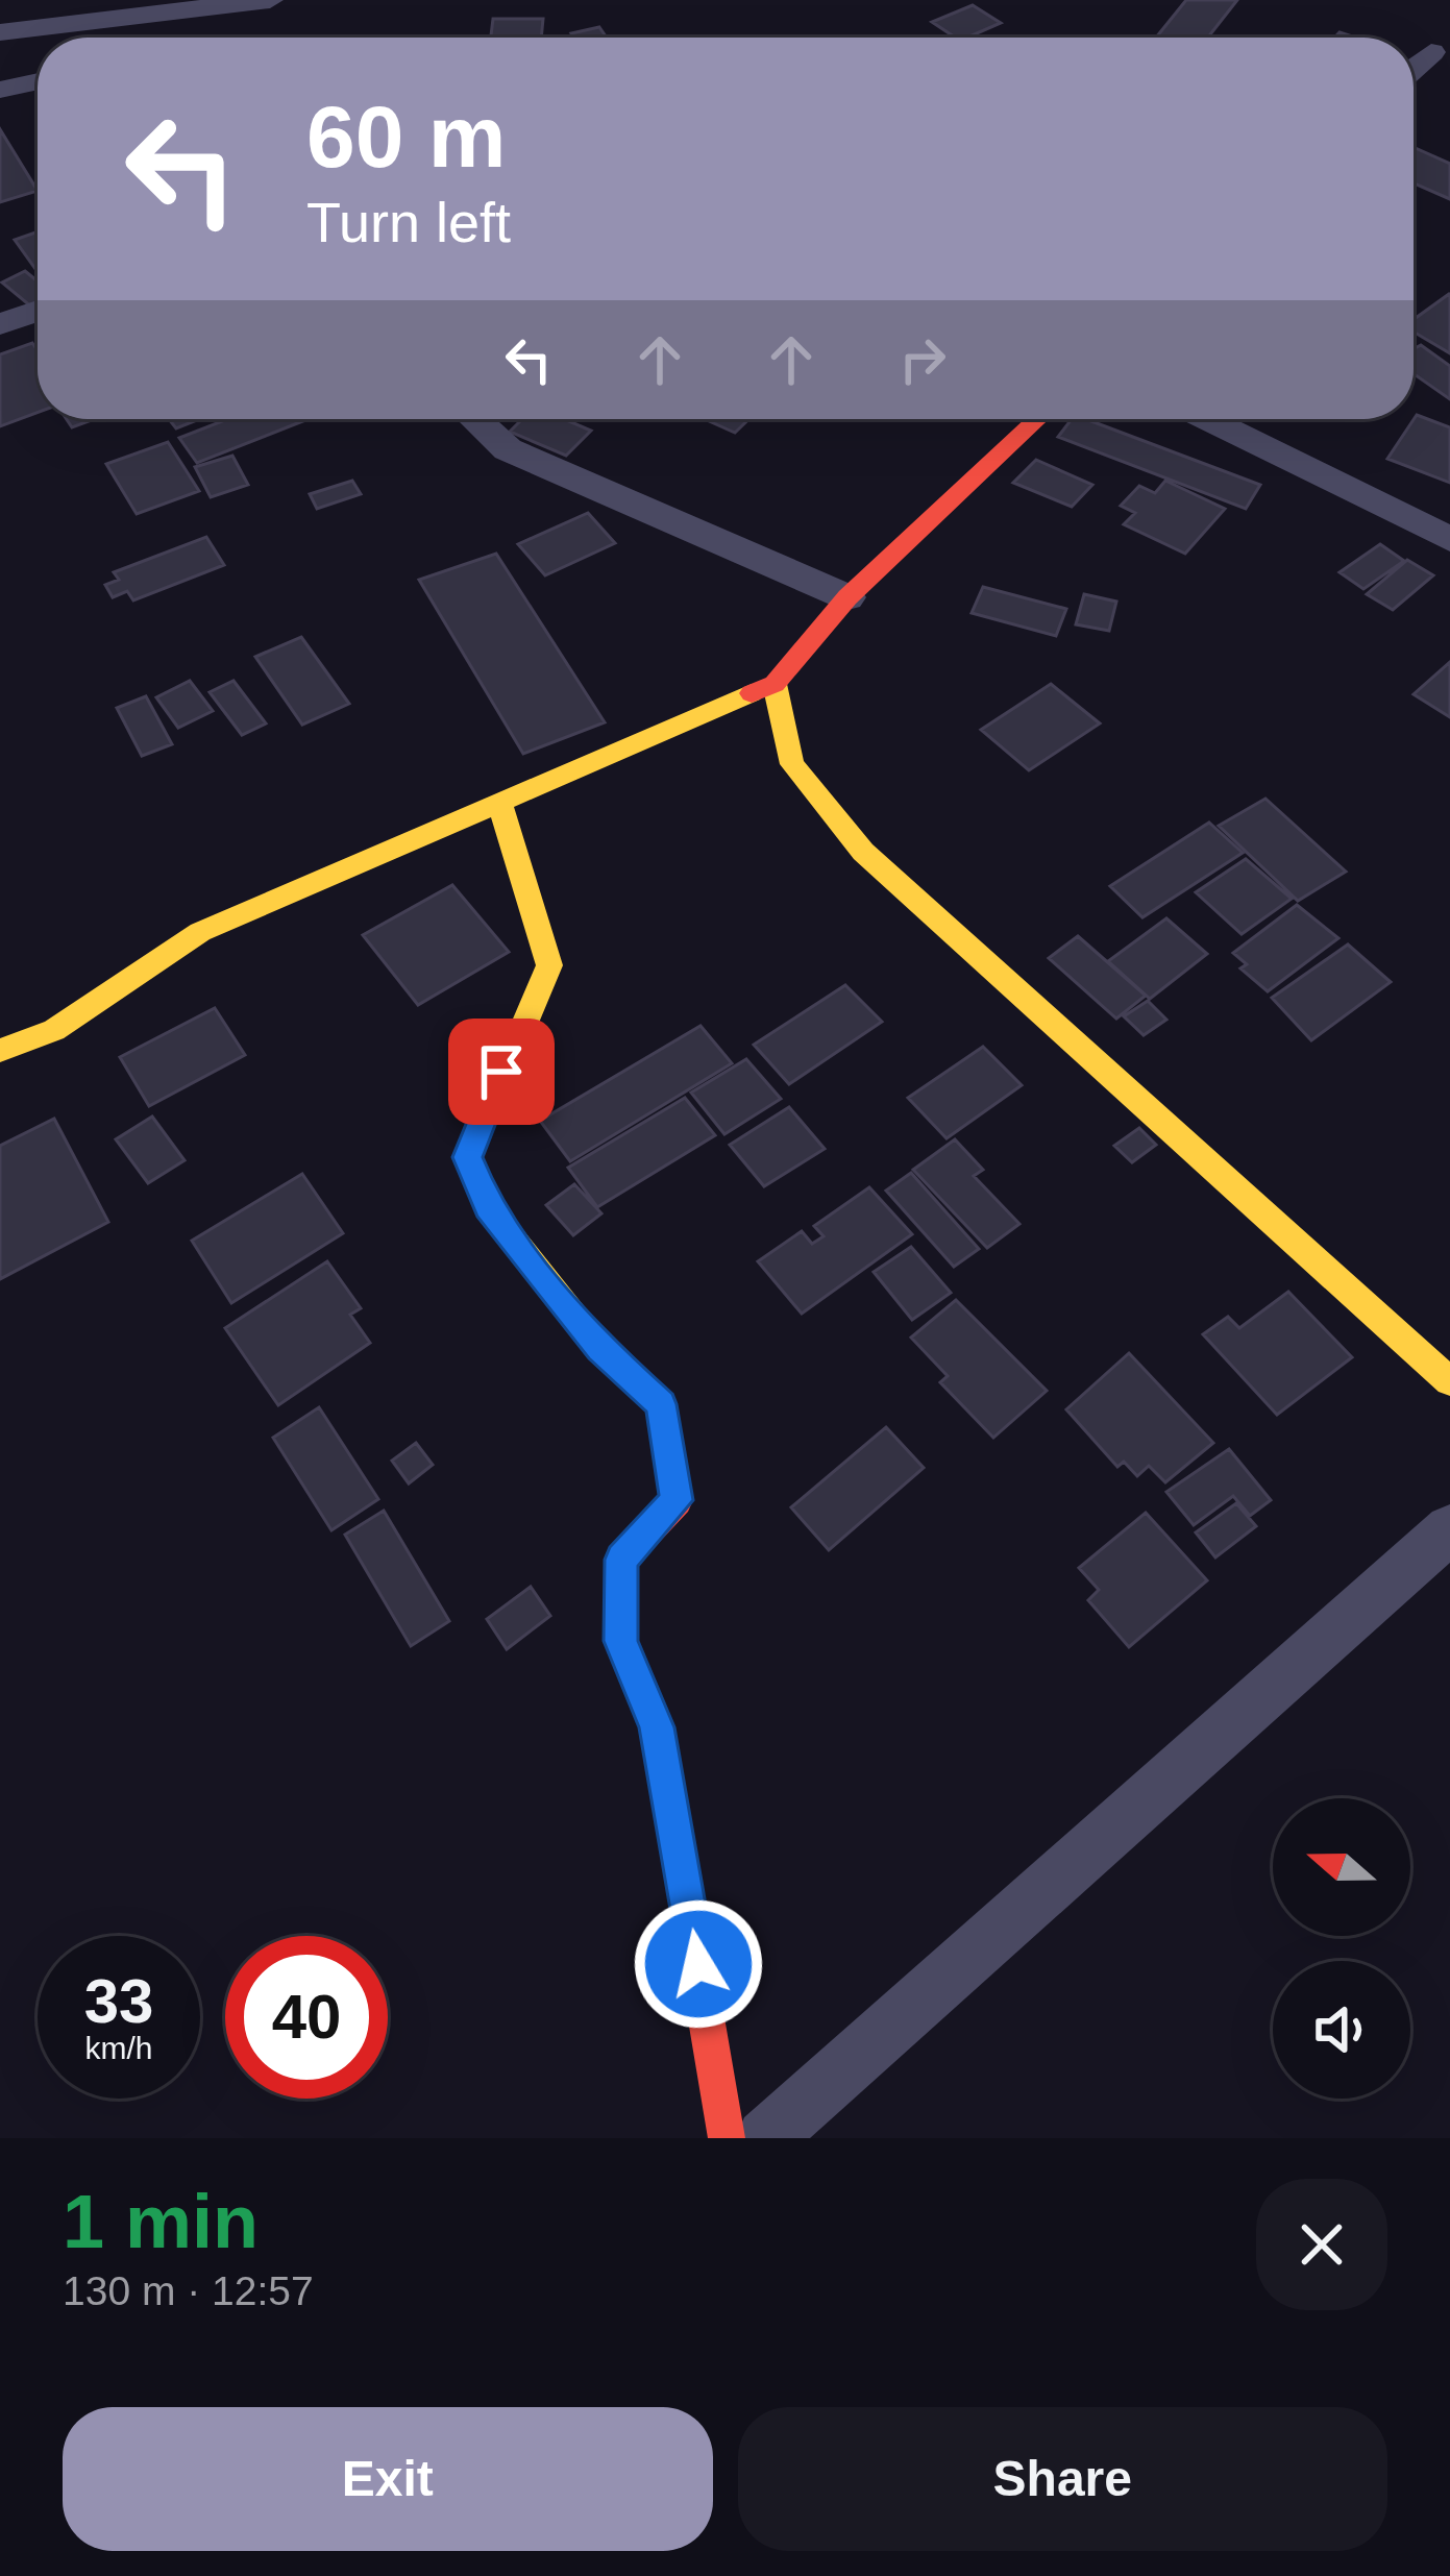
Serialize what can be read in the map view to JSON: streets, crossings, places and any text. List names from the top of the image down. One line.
{"north":"left","page":{"turn":["60 m","Turn left"],"speed":"33 km/h","limit":"40","heading":["1 min","130 m · 12:57"],"buttons":["Exit","Share"]}}
